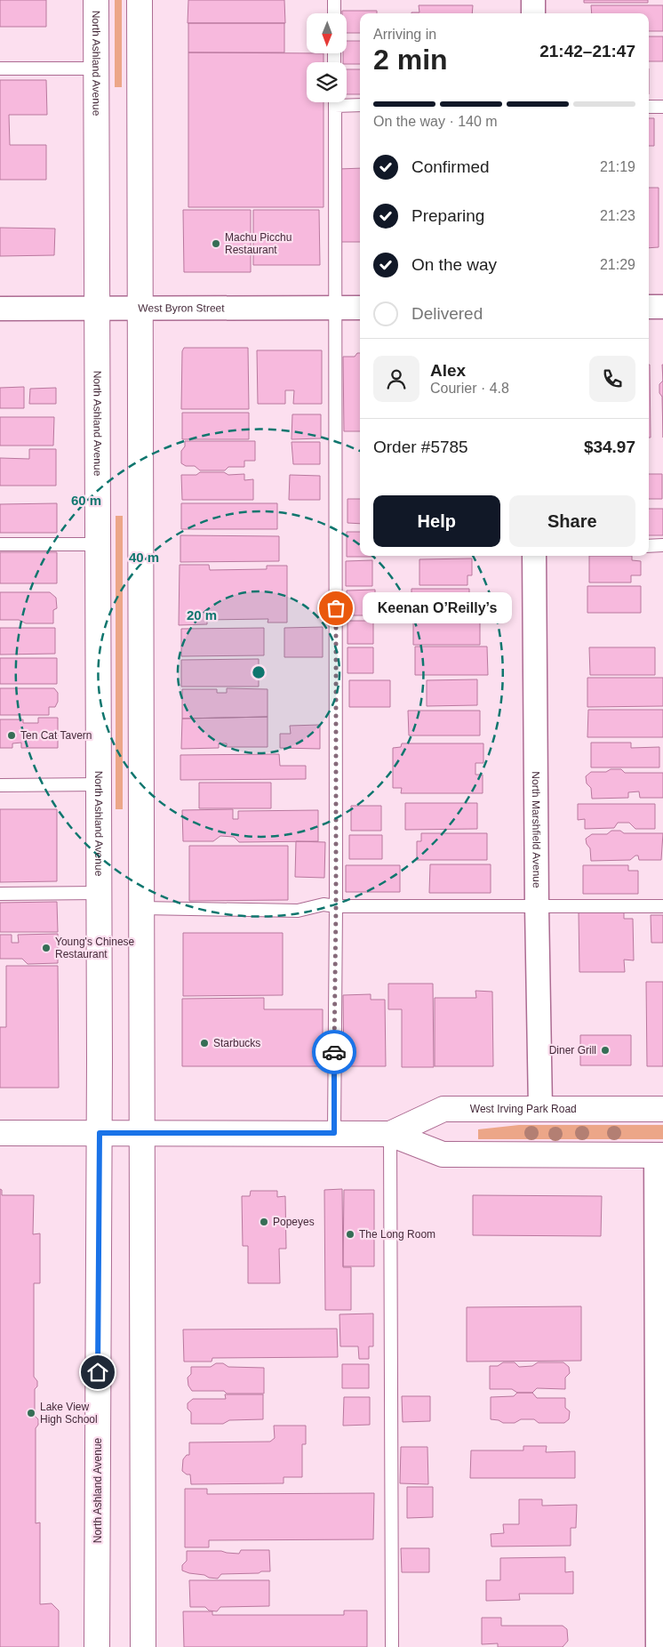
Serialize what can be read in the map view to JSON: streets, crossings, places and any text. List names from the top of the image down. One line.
{"streets":{"main road":["North Ashland Avenue","West Irving Park Road"],"street":["West Byron Street","North Marshfield Avenue"]},"crossings":[["North Ashland Avenue","West Byron Street"],["North Ashland Avenue","West Irving Park Road"],["North Marshfield Avenue","West Irving Park Road"]],"places":["Machu Picchu Restaurant","Keenan O’Reilly’s","Ten Cat Tavern","Young's Chinese Restaurant","Starbucks","Diner Grill","Popeyes","The Long Room","Lake View High School"],"north":"bottom","page":{"heading":["2 min","Arriving in","21:42–21:47"],"panel":["Alex","Courier · 4.8","Order #5785","$34.97"],"bar":"On the way · 140 m","list":[["Confirmed","21:19"],["Preparing","21:23"],["On the way","21:29"],"Delivered"],"buttons":["Help","Share"],"bubble":"Keenan O’Reilly’s"},"rings":["60 m","40 m","20 m"]}
